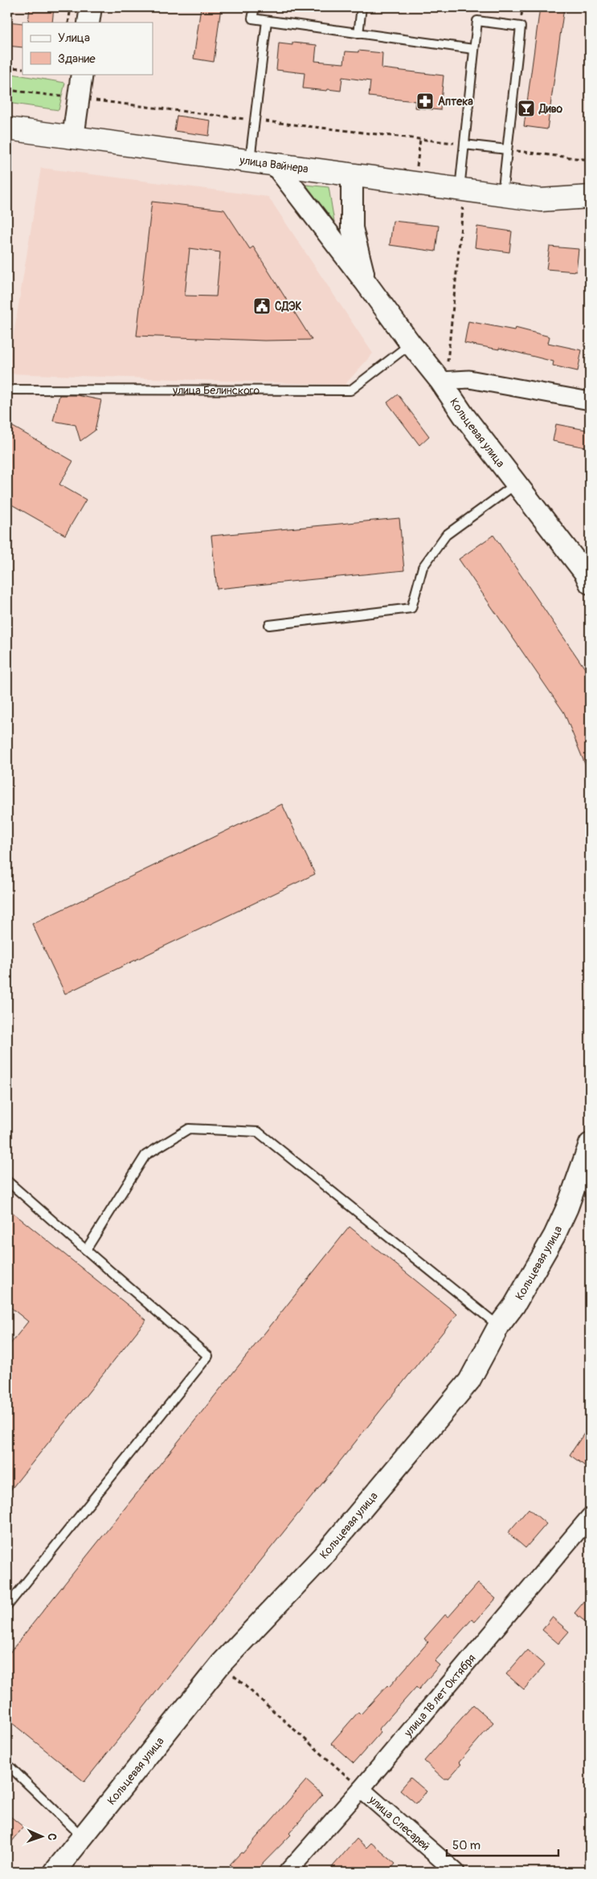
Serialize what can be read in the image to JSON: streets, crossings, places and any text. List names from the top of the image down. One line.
{"streets":{"main road":["улица Вайнера"],"street":["Кольцевая улица","улица 18 лет Октября","улица Слесарей"],"lane":["улица Белинского"]},"crossings":[["улица Вайнера","Кольцевая улица"],["улица Белинского","Кольцевая улица"],["улица 18 лет Октября","улица Слесарей"]],"places":{"pharmacy":["Аптека"],"bar":["Диво"],"public building":["СДЭК"]},"legend":["Улица","Здание"],"scale_bar":"50 m","north":"right"}
